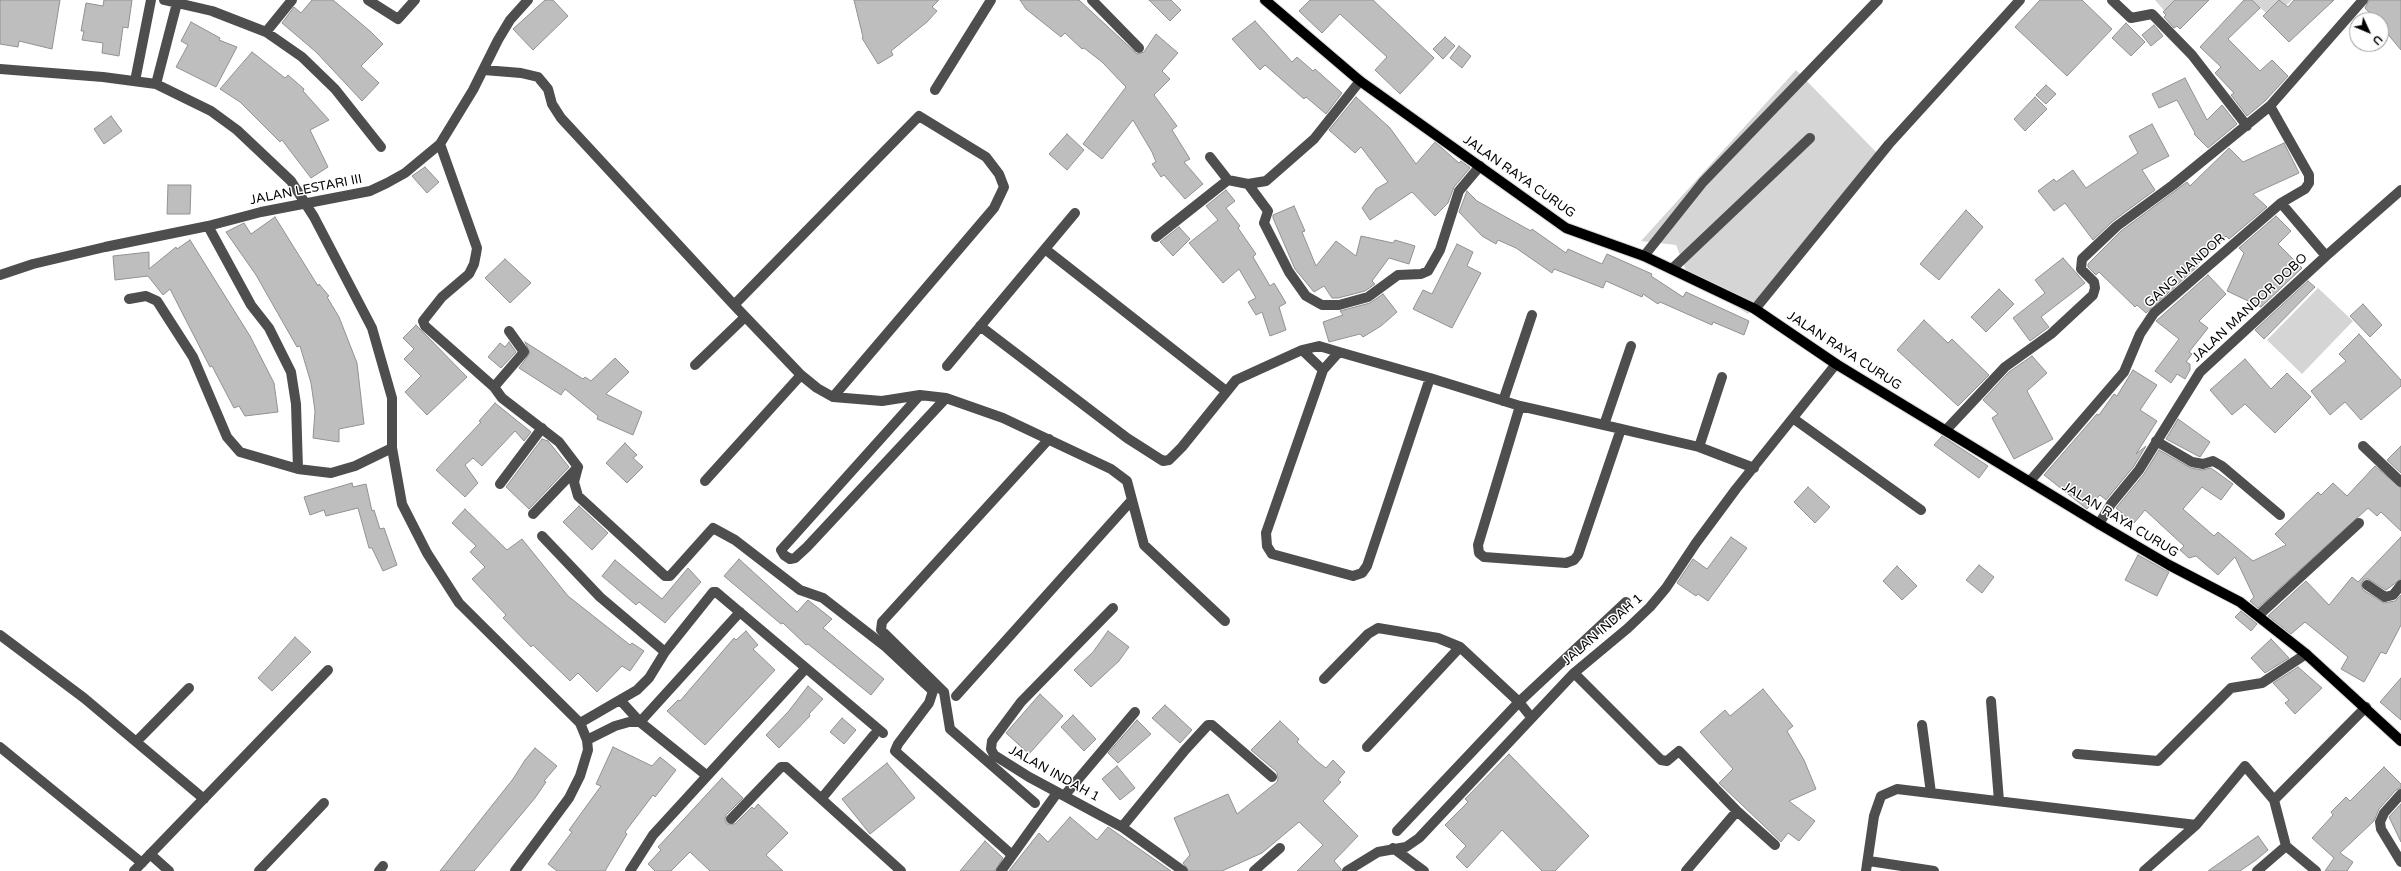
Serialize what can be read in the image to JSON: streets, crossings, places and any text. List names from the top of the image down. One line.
{"streets":{"main road":["JALAN RAYA CURUG"],"street":["JALAN LESTARI III","GANG NANDOR","JALAN MANDOR DOBO","JALAN INDAH 1"]},"crossings":[["JALAN RAYA CURUG","GANG NANDOR"],["JALAN RAYA CURUG","JALAN MANDOR DOBO"],["JALAN RAYA CURUG","JALAN INDAH 1"]],"north":"bottom right"}
